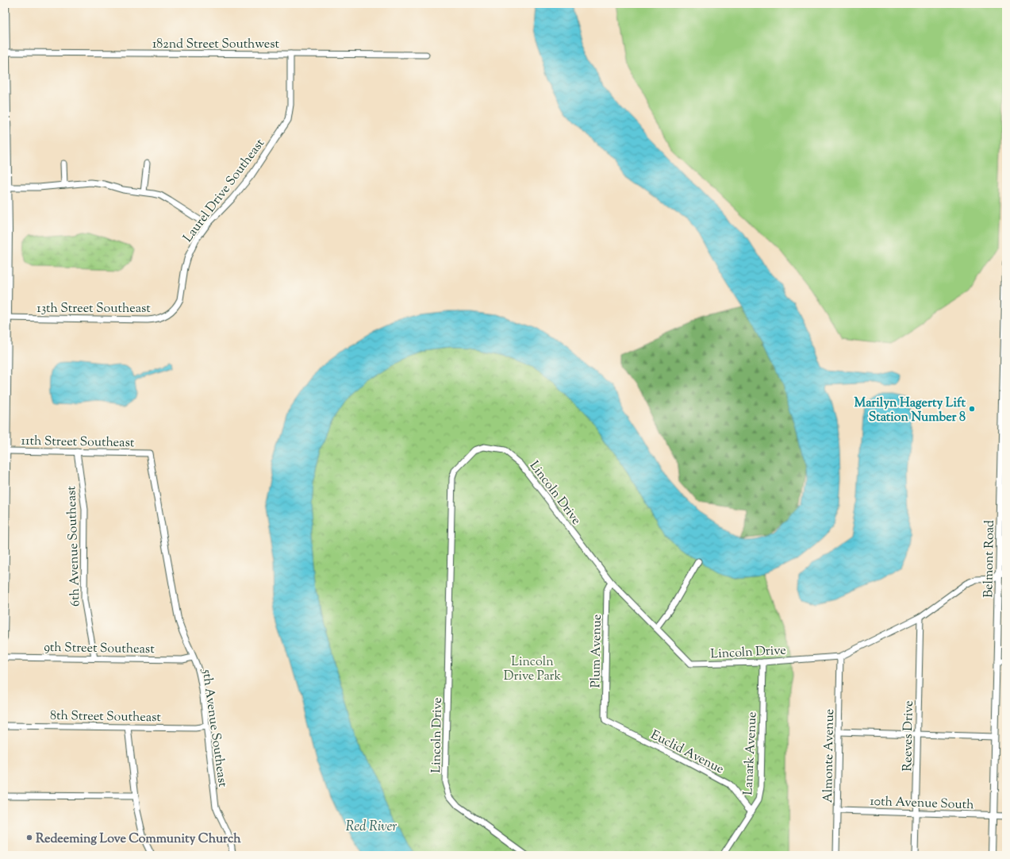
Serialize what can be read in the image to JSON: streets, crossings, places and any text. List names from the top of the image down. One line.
{"streets":{"street":["182nd Street Southwest","Laurel Drive Southeast","13th Street Southeast","11th Street Southeast","Lincoln Drive","6th Avenue Southeast","Belmont Road","9th Street Southeast","Plum Avenue","8th Street Southeast","5th Avenue Southeast","Reeves Drive","Euclid Avenue","Lanark Avenue","Almonte Avenue","10th Avenue South"]},"crossings":[["182nd Street Southwest","Laurel Drive Southeast"],["Laurel Drive Southeast","13th Street Southeast"],["11th Street Southeast","6th Avenue Southeast"],["11th Street Southeast","5th Avenue Southeast"],["Lincoln Drive","Belmont Road"],["Lincoln Drive","Plum Avenue"],["Lincoln Drive","Reeves Drive"],["Lincoln Drive","Lanark Avenue"],["Lincoln Drive","Almonte Avenue"],["6th Avenue Southeast","9th Street Southeast"],["Belmont Road","10th Avenue South"],["9th Street Southeast","5th Avenue Southeast"],["Plum Avenue","Euclid Avenue"],["8th Street Southeast","5th Avenue Southeast"],["Reeves Drive","10th Avenue South"],["Euclid Avenue","Lanark Avenue"],["Almonte Avenue","10th Avenue South"]],"water":["Red River"],"parks":["Lincoln Drive Park"],"places":["Marilyn Hagerty Lift Station Number 8","Redeeming Love Community Church"]}
